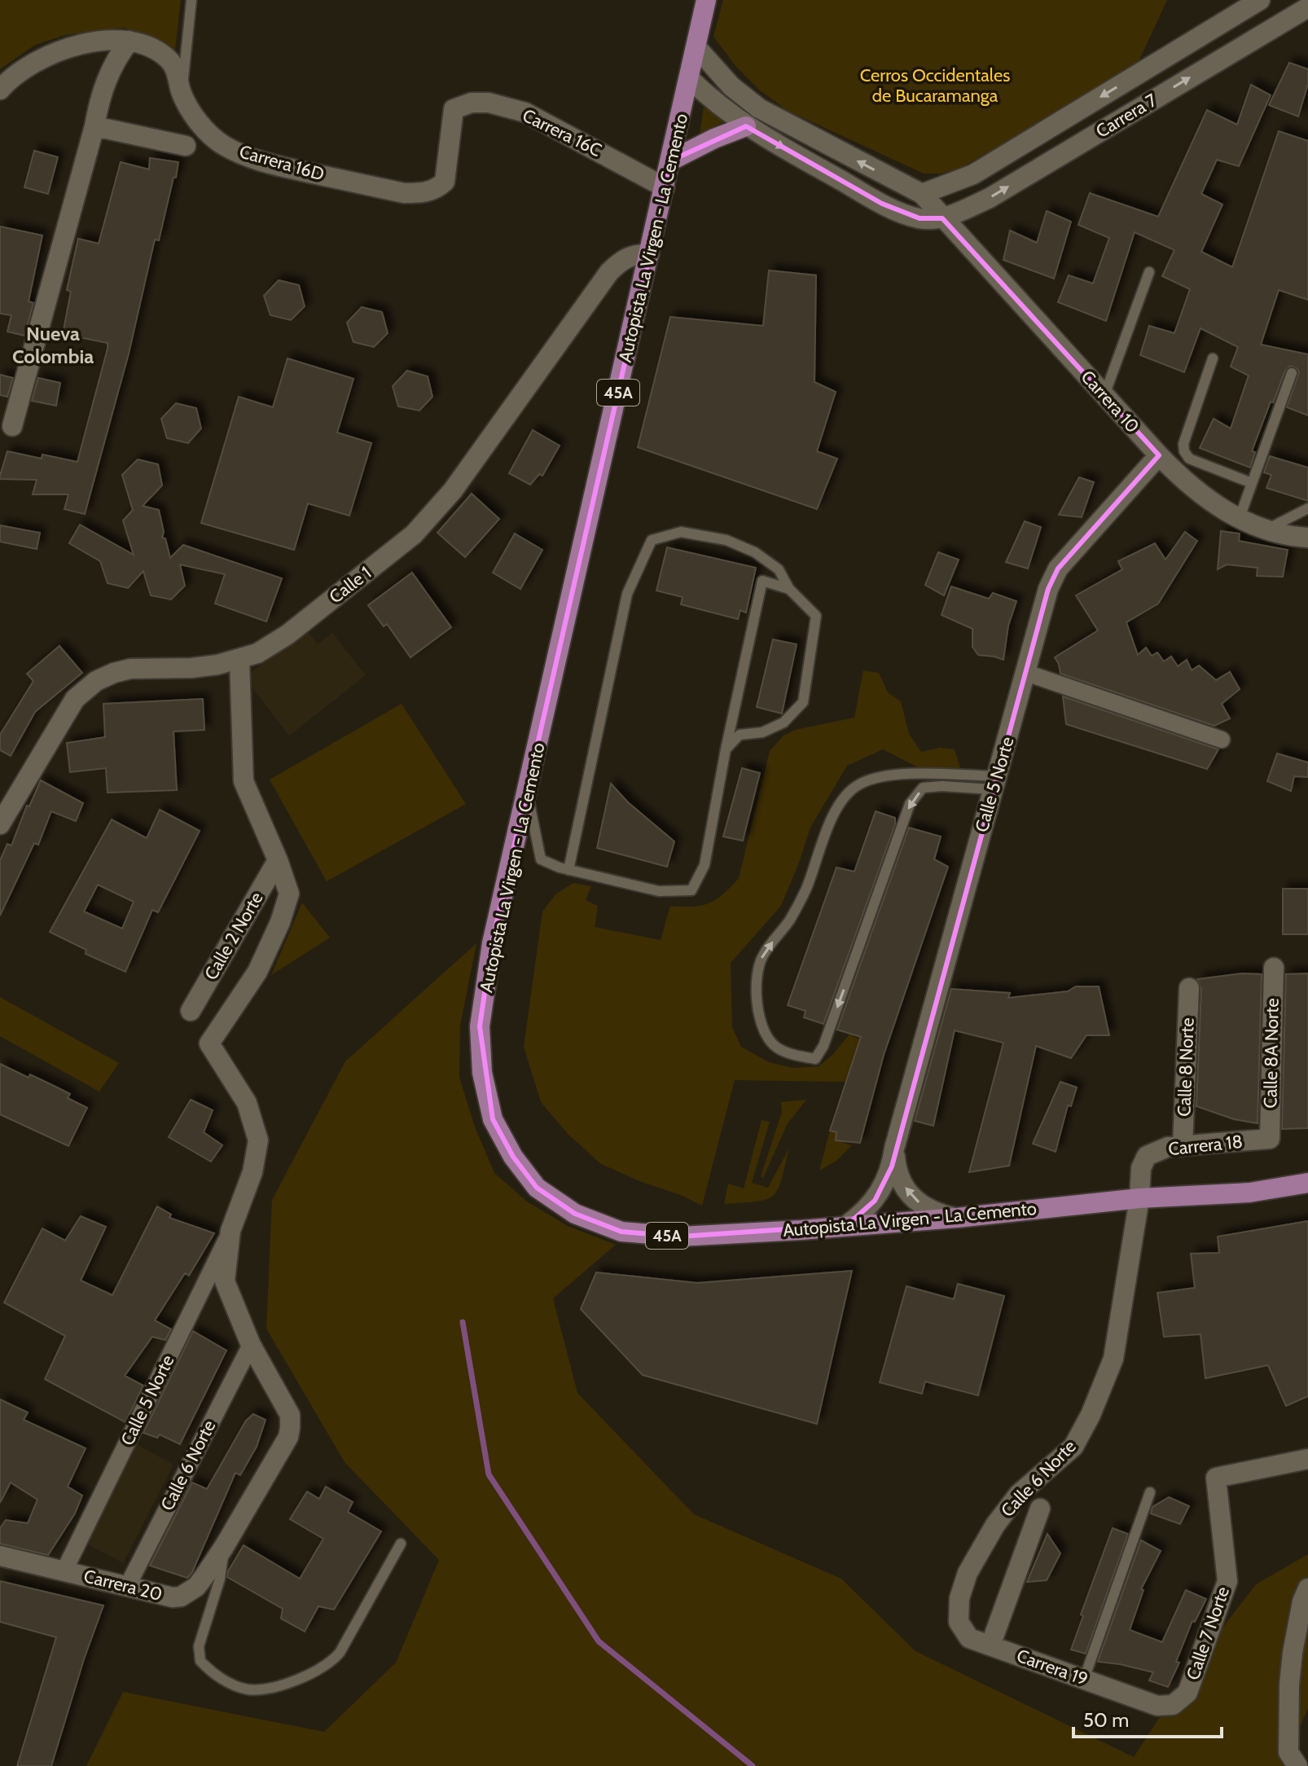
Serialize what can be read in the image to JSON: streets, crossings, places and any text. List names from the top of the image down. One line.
{"streets":{"main road":["Autopista La Virgen - La Cemento","45A"],"street":["Carrera 7","Carrera 16C","Carrera 16D","Carrera 10","Calle 1","Calle 5 Norte","Calle 2 Norte","Calle 8A Norte","Calle 8 Norte","Carrera 18","Calle 6 Norte","Carrera 20","Calle 7 Norte","Carrera 19"]},"crossings":[["Carrera 7","Carrera 10"],["Carrera 16C","Carrera 16D"],["Carrera 16C","Autopista La Virgen - La Cemento"],["Autopista La Virgen - La Cemento","Carrera 10"],["Autopista La Virgen - La Cemento","Calle 1"],["Autopista La Virgen - La Cemento","Calle 5 Norte"],["Autopista La Virgen - La Cemento","Carrera 18"],["Autopista La Virgen - La Cemento","Calle 6 Norte"],["Carrera 10","Calle 5 Norte"],["Calle 5 Norte","Carrera 20"],["Calle 8A Norte","Carrera 18"],["Calle 8 Norte","Carrera 18"],["Carrera 18","Calle 6 Norte"],["Calle 6 Norte","Carrera 20"],["Calle 6 Norte","Carrera 19"],["Calle 7 Norte","Carrera 19"]],"districts":["Nueva Colombia"],"parks":["Cerros Occidentales de Bucaramanga"],"scale_bar":"50 m"}
